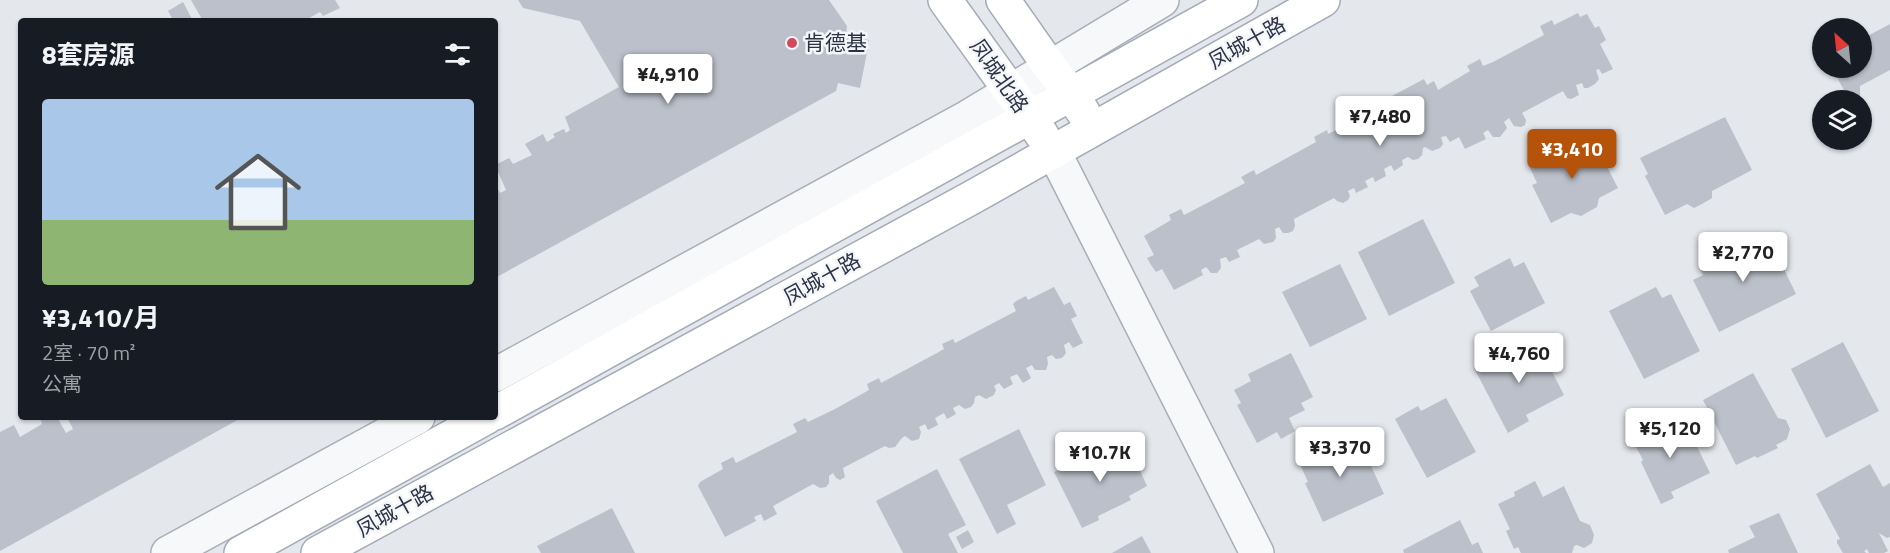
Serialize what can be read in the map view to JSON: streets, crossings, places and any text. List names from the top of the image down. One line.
{"streets":{"main road":["凤城十路","凤城北路"]},"crossings":[["凤城十路","凤城北路"]],"places":["肯德基"],"north":"top left","page":{"heading":"8套房源","price":["¥4,910","¥7,480","¥3,410","¥2,770","¥4,760","¥5,120","¥3,370","¥10.7K"],"list":[{"name":"¥3,410/月","note":"2室 · 70 m² · 公寓"}]}}
